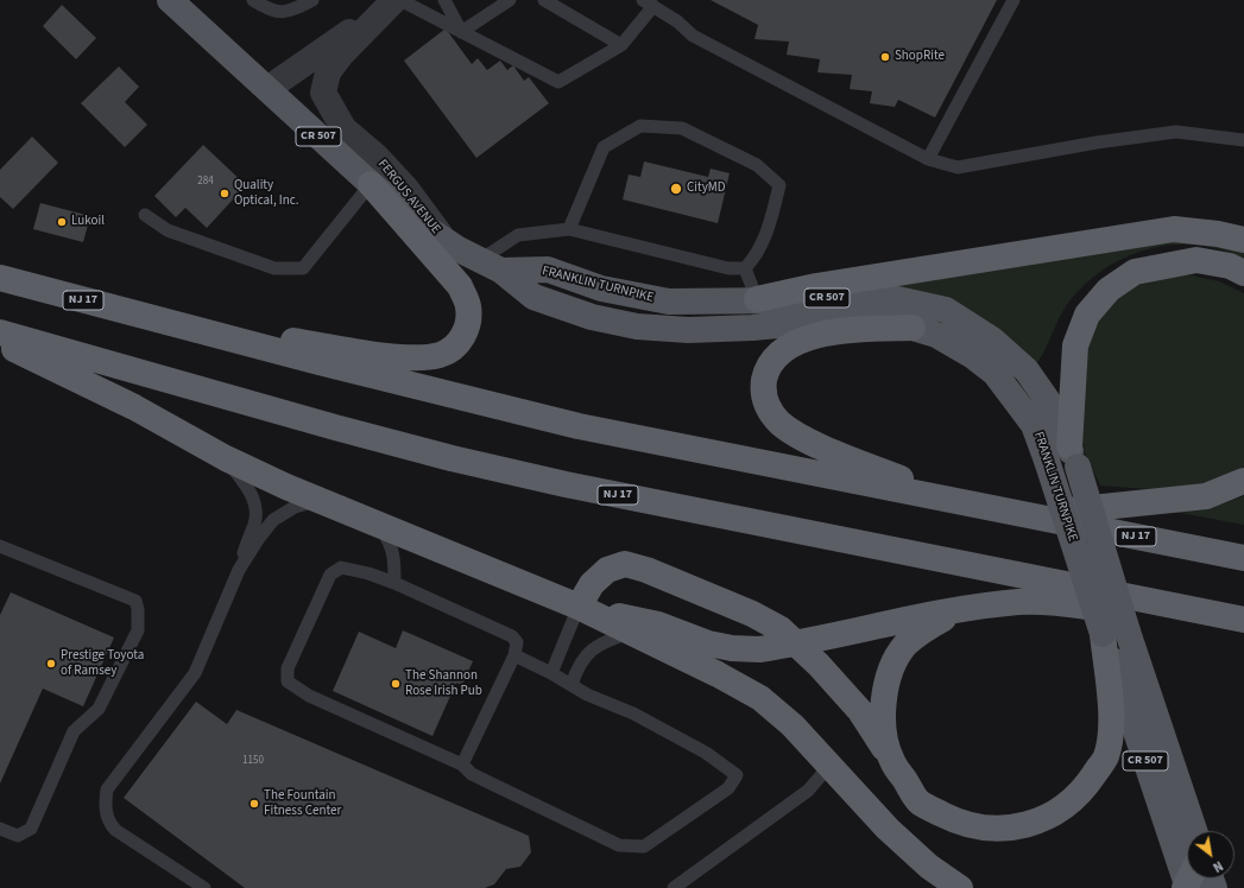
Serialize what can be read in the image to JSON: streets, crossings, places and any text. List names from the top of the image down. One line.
{"streets":{"highway":["NJ 17"],"main road":["CR 507","FRANKLIN TURNPIKE"],"street":["FERGUS AVENUE"]},"crossings":[["CR 507","FERGUS AVENUE"],["CR 507","FRANKLIN TURNPIKE"],["FERGUS AVENUE","FRANKLIN TURNPIKE"]],"places":["ShopRite","CityMD","Quality Optical, Inc.","Lukoil","Prestige Toyota of Ramsey","The Shannon Rose Irish Pub","The Fountain Fitness Center"],"house_numbers":["284","1150"],"north":"bottom right"}
